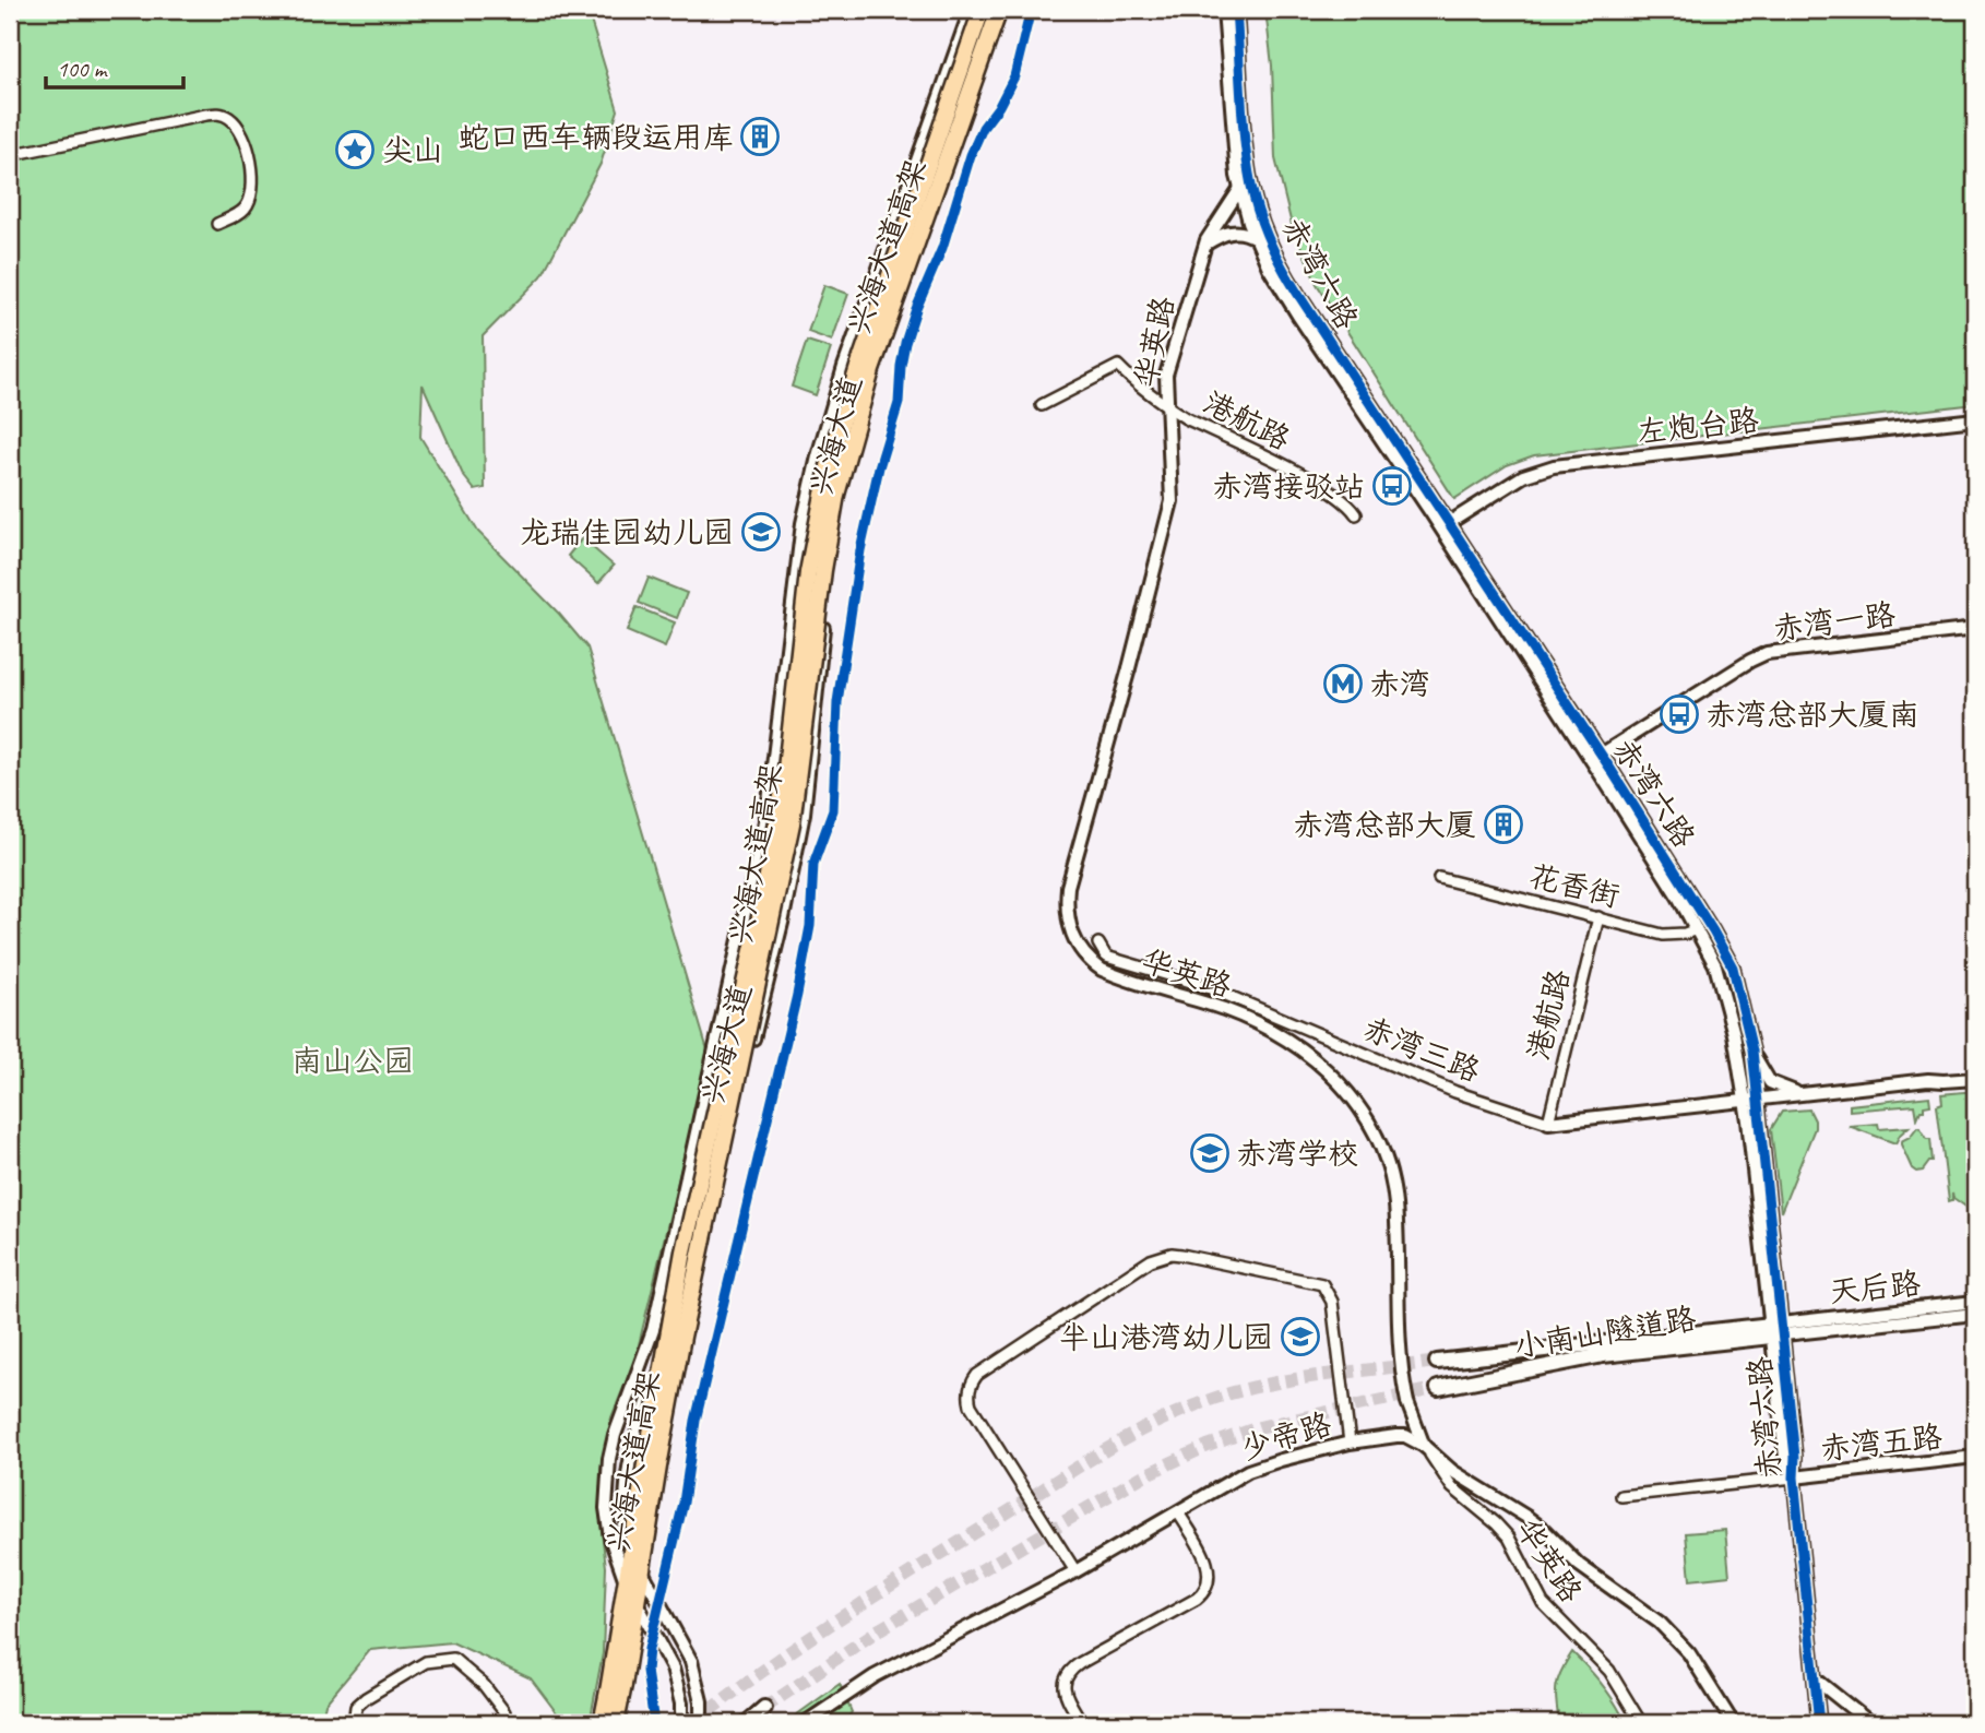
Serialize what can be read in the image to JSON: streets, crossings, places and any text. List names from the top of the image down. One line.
{"streets":{"main road":["兴海大道高架","小南山隧道路"],"street":["赤湾六路","华英路","港航路","左炮台路","兴海大道","赤湾一路","花香街","赤湾三路","天后路","少帝路","赤湾五路"]},"crossings":[["赤湾六路","华英路"],["赤湾六路","左炮台路"],["赤湾六路","赤湾一路"],["赤湾六路","花香街"],["赤湾六路","赤湾三路"],["赤湾六路","天后路"],["赤湾六路","小南山隧道路"],["赤湾六路","赤湾五路"],["华英路","港航路"],["华英路","少帝路"],["港航路","花香街"],["港航路","赤湾三路"],["天后路","小南山隧道路"]],"parks":["南山公园"],"places":{"building":["蛇口西车辆段运用库","赤湾总部大厦"],"place":["尖山"],"bus stop":["赤湾接驳站","赤湾总部大厦南"],"school or university":["龙瑞佳园幼儿园","赤湾学校","半山港湾幼儿园"],"metro station":["赤湾"]},"scale_bar":"100 m"}
